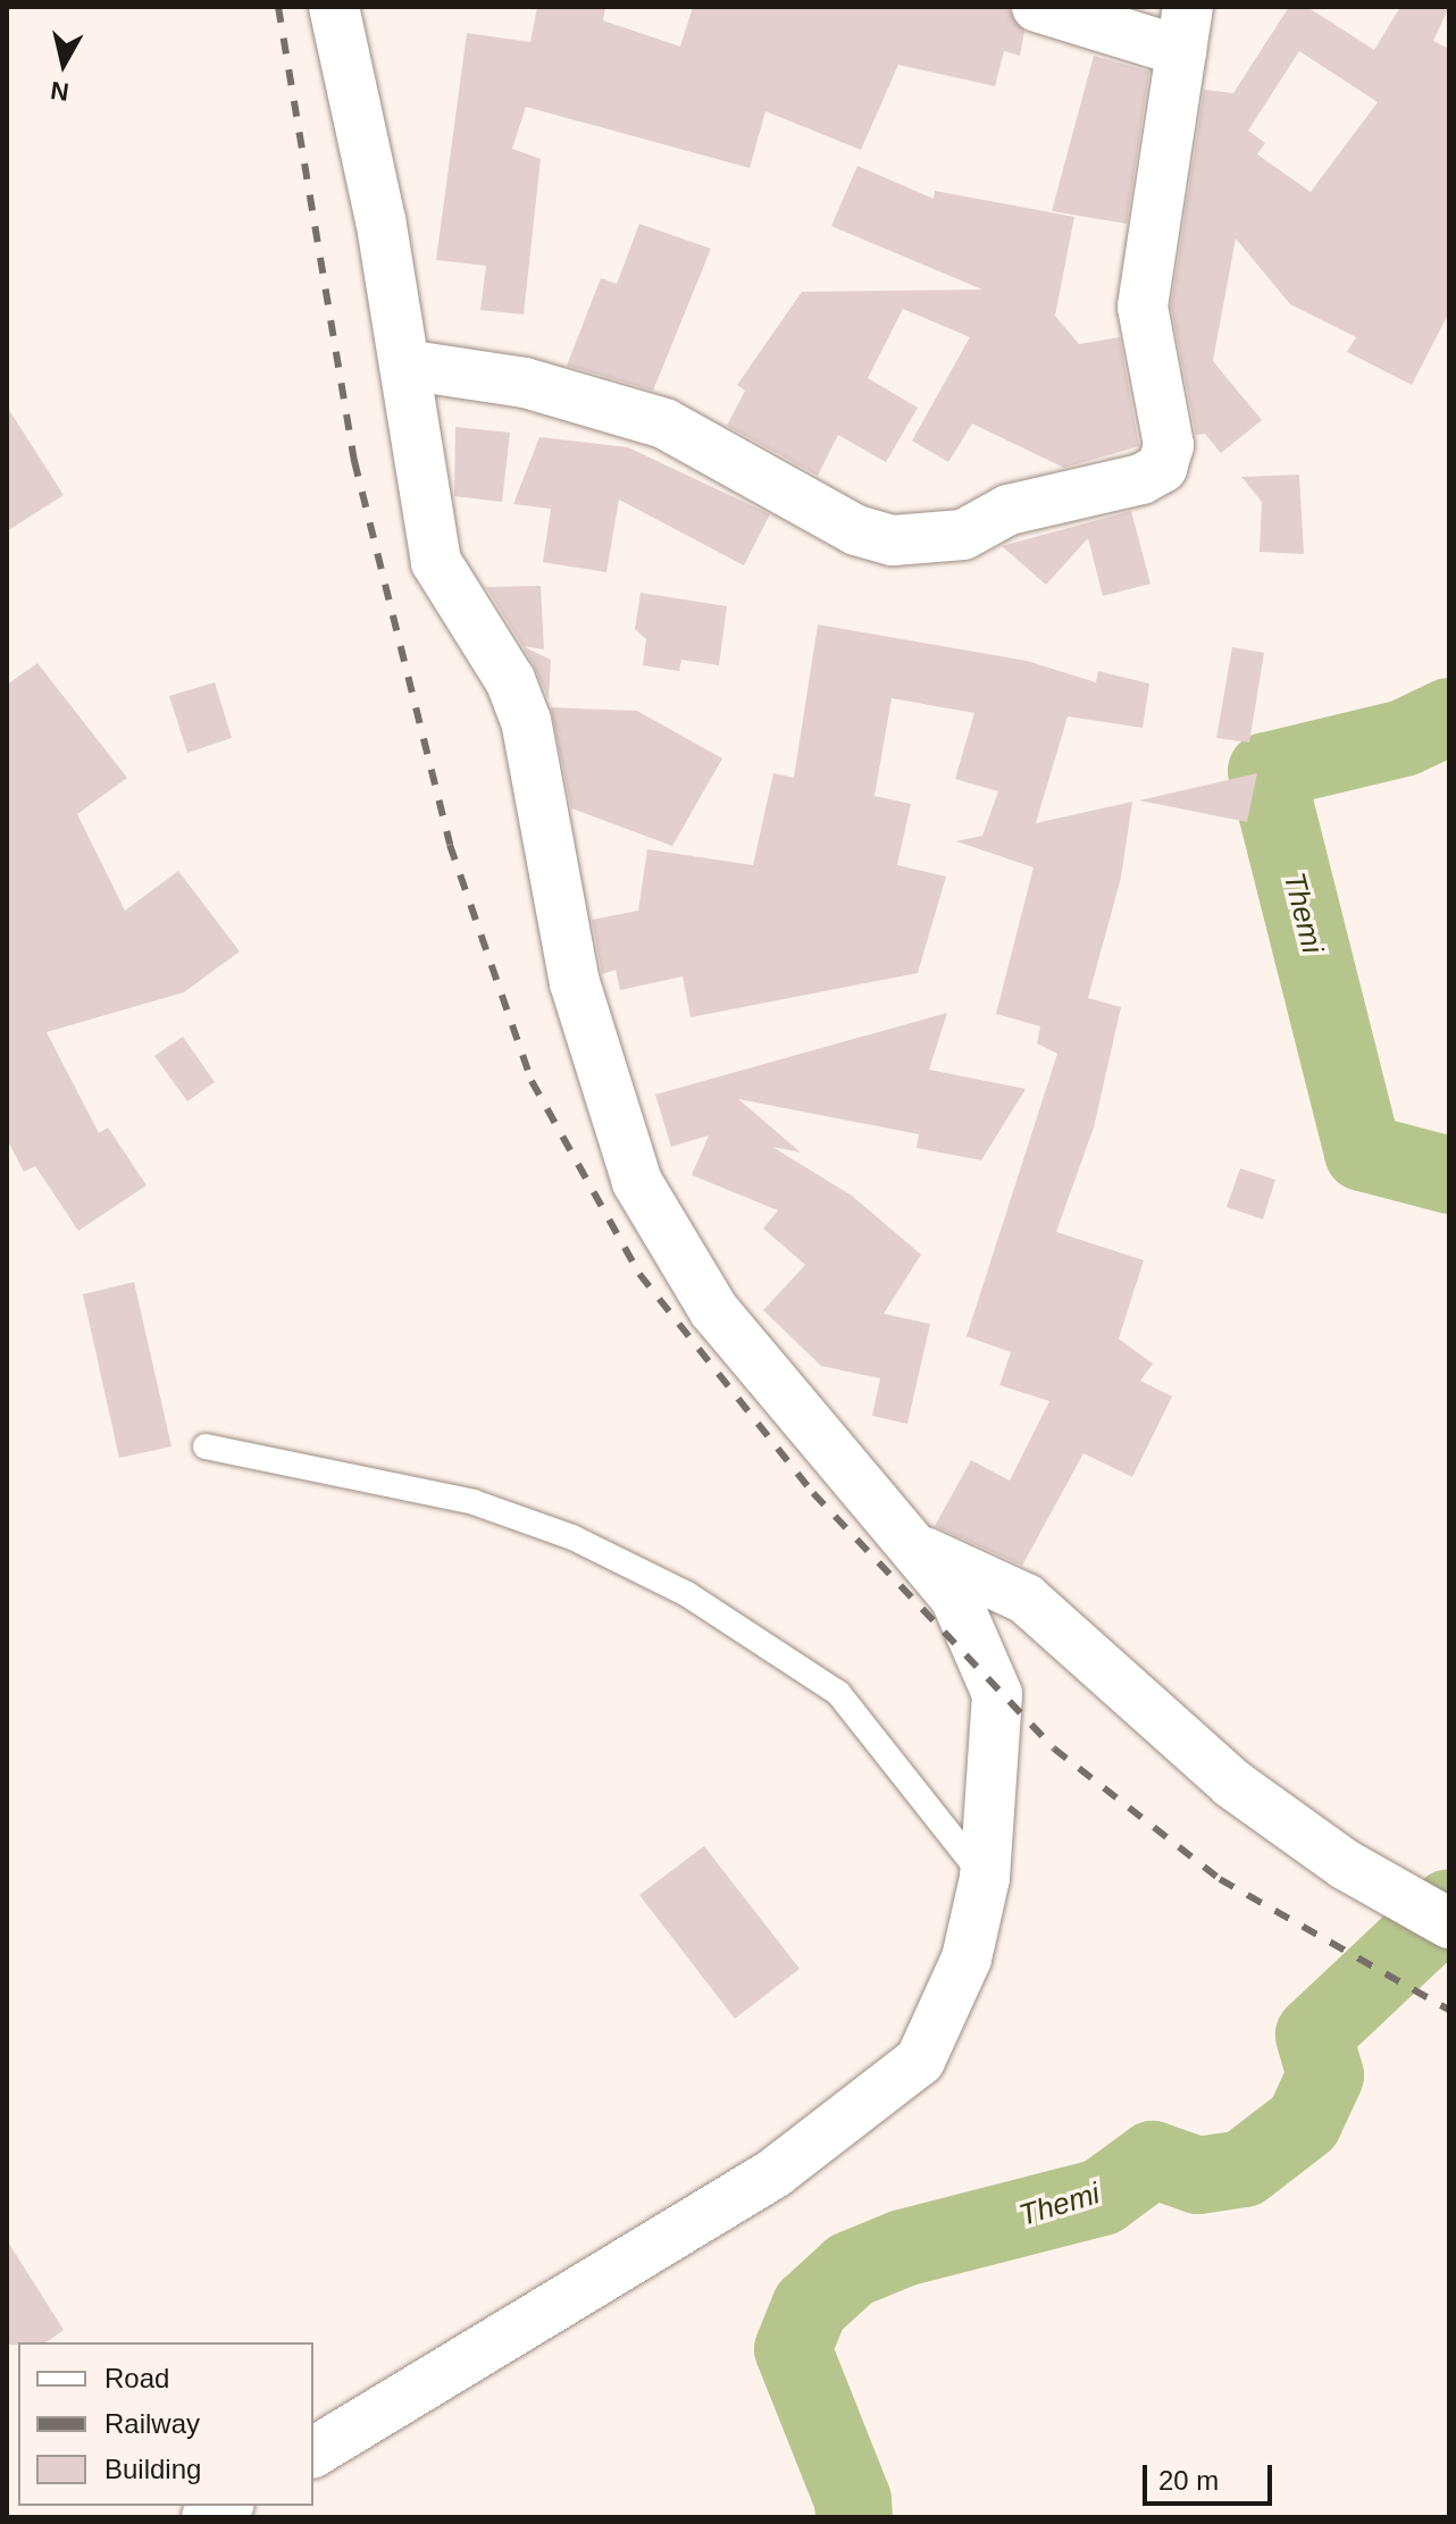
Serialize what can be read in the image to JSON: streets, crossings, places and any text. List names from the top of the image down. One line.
{"water":["Themi"],"legend":["Road","Railway","Building"],"scale_bar":"20 m","north":"bottom"}
